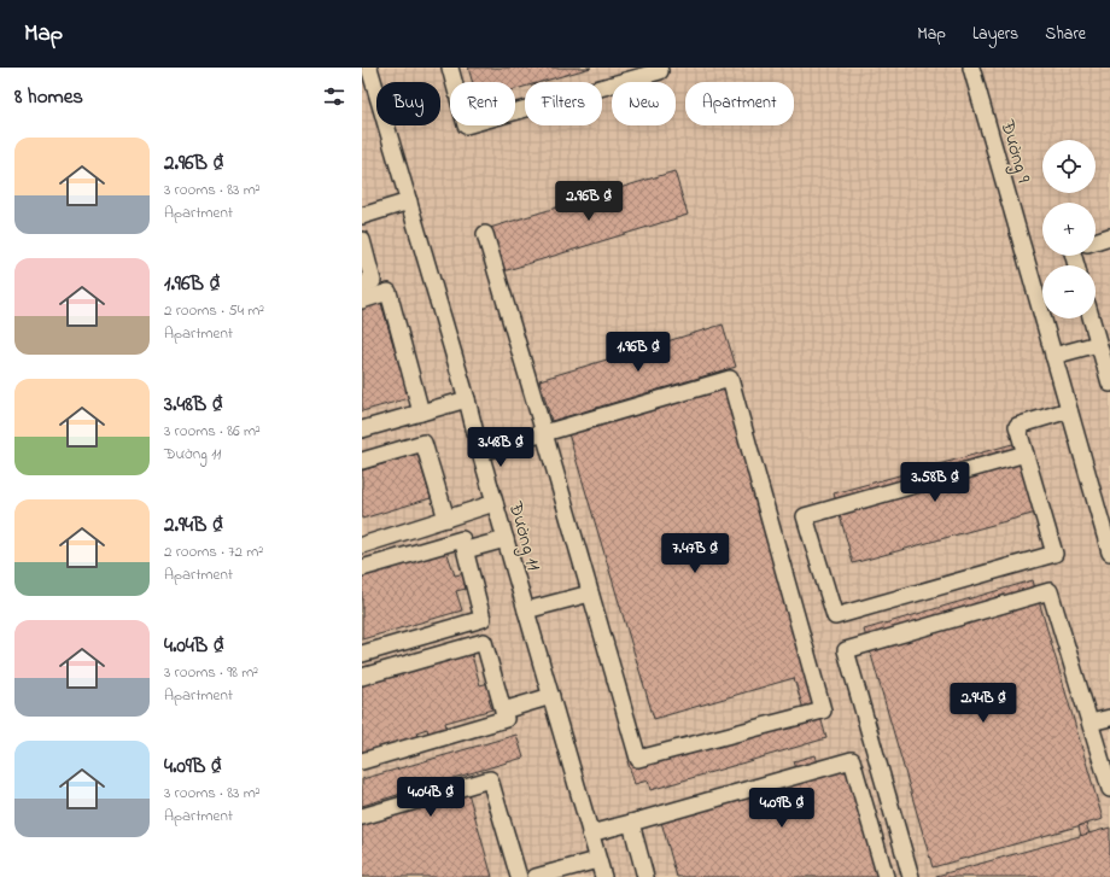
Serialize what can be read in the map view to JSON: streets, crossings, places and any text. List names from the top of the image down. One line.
{"streets":{"street":["Đường 9","Đường 11"]},"page":{"header":"Map","nav":["Map","Layers","Share"],"heading":"8 homes","chip":["Buy","Rent","Filters","New","Apartment"],"list":[{"name":"2.96B ₫","note":"3 rooms · 83 m² · Apartment"},{"name":"1.96B ₫","note":"2 rooms · 54 m² · Apartment"},{"name":"3.48B ₫","note":"3 rooms · 86 m² · Đường 11"},{"name":"2.94B ₫","note":"2 rooms · 72 m² · Apartment"},{"name":"4.04B ₫","note":"3 rooms · 98 m² · Apartment"},{"name":"4.09B ₫","note":"3 rooms · 83 m² · Apartment"}],"map_buttons":["+","−"],"price":["2.96B ₫","1.96B ₫","3.48B ₫","3.58B ₫","7.47B ₫","2.94B ₫","4.04B ₫","4.09B ₫"]}}
